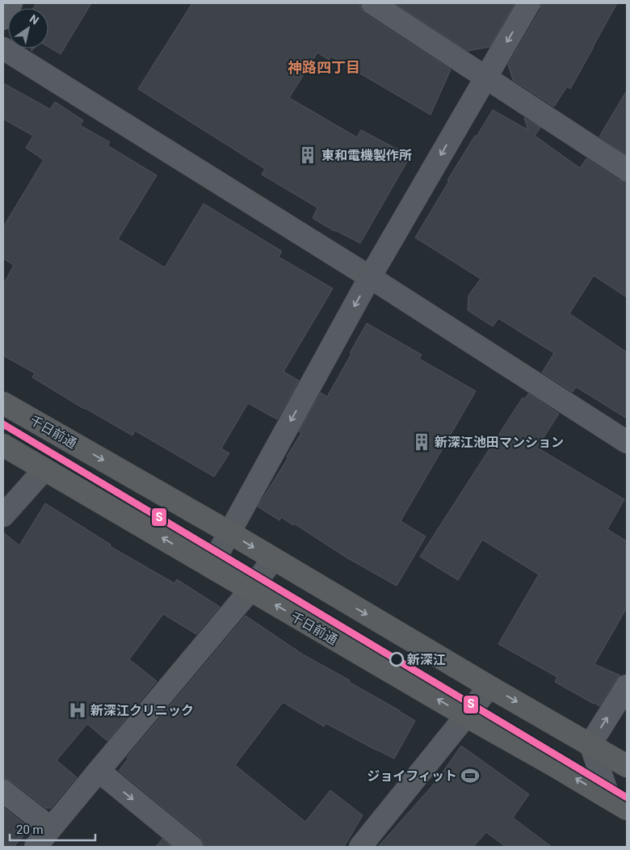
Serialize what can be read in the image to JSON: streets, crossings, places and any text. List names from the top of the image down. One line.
{"streets":{"highway":["千日前通"]},"districts":["神路四丁目"],"places":{"building":["東和電機製作所","新深江池田マンション"],"other":["新深江"],"hospital":["新深江クリニック"],"sports":["ジョイフィット"]},"lines":["transit line S"],"scale_bar":"20 m","north":"top right"}
